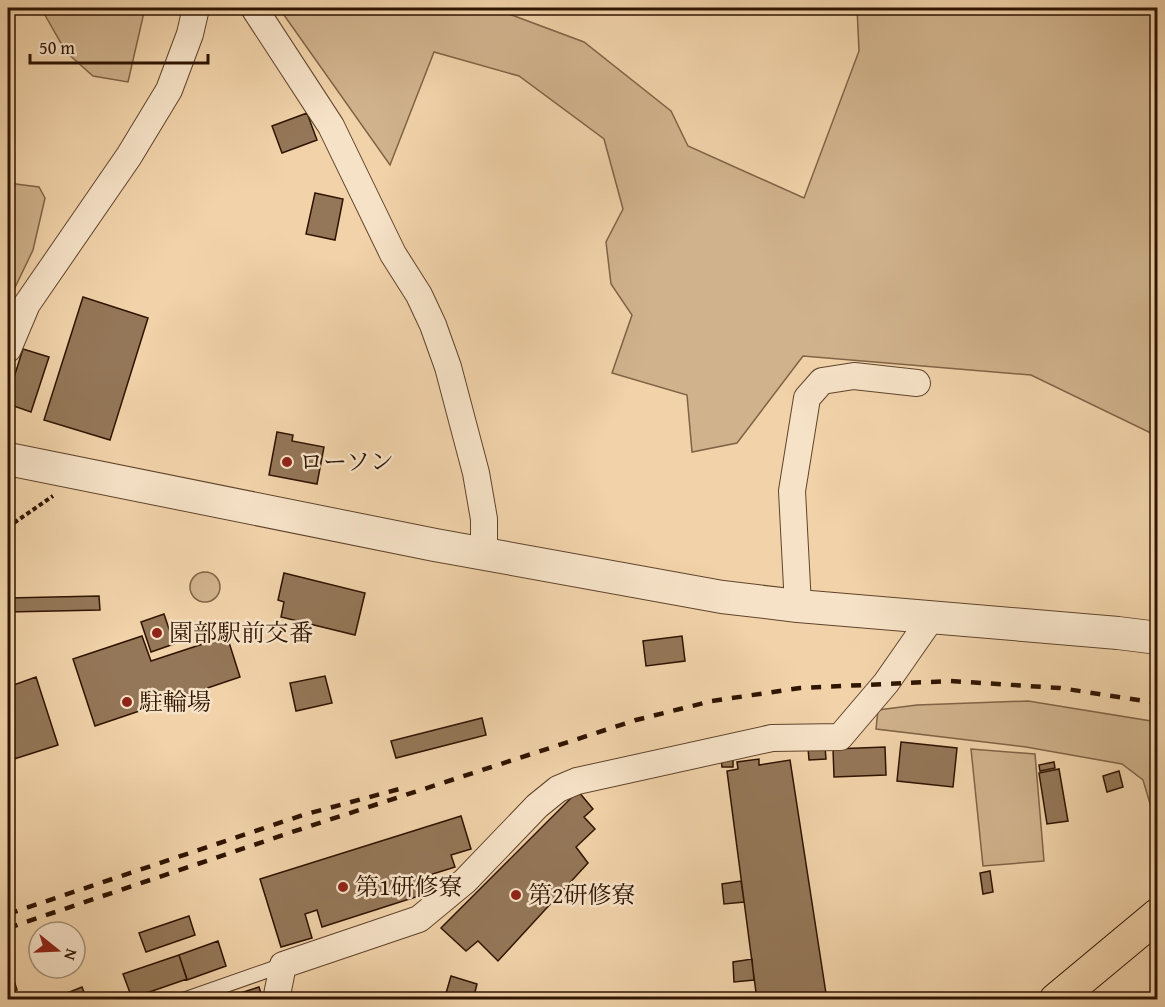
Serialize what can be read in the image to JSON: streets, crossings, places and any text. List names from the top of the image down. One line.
{"places":["ローソン","園部駅前交番","駐輪場","第1研修寮","第2研修寮"],"scale_bar":"50 m","north":"right"}
